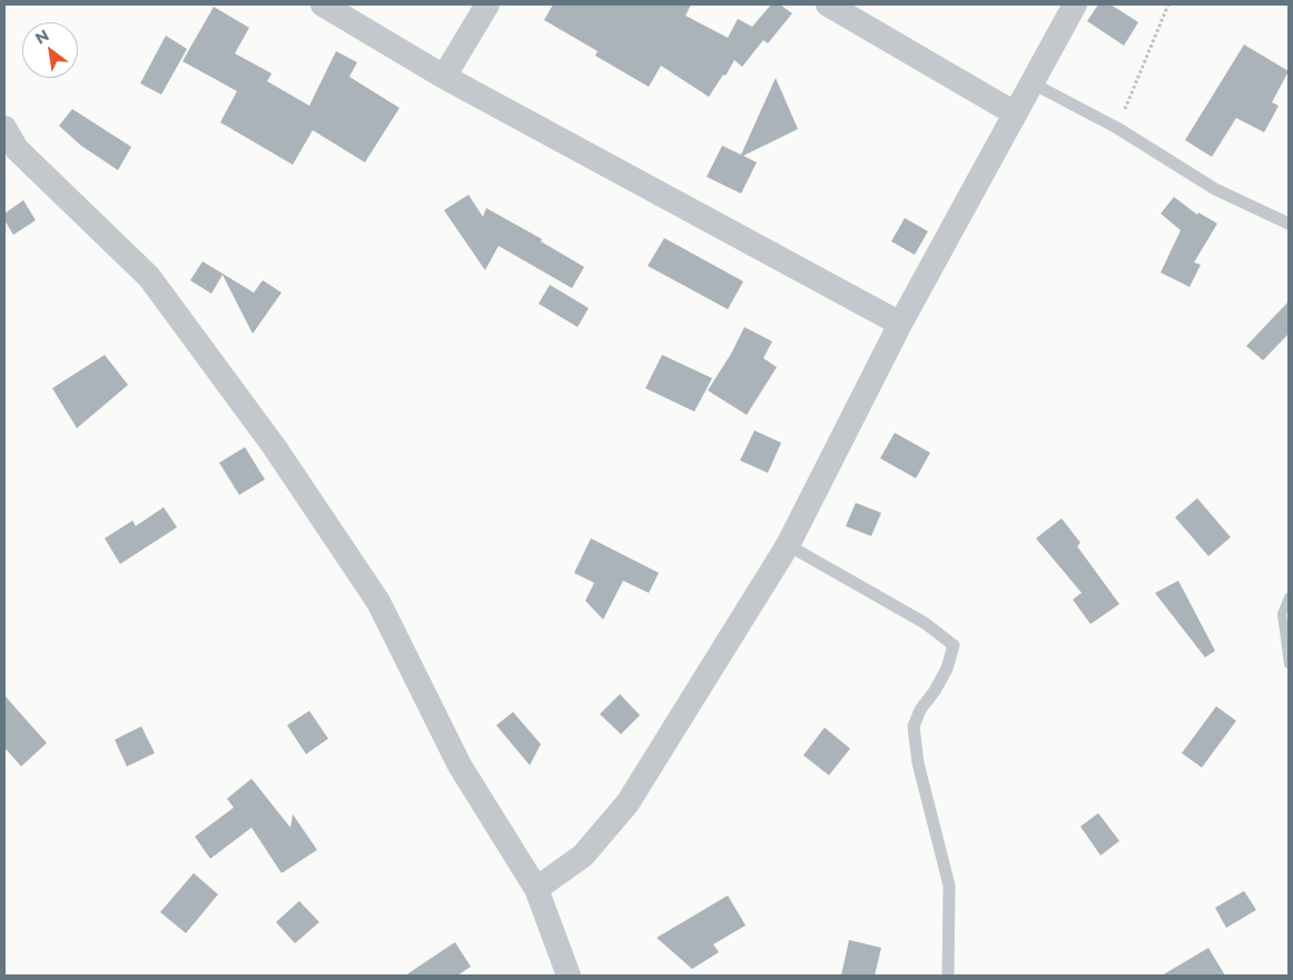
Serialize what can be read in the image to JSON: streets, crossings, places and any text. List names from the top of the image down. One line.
{"north":"top left"}
